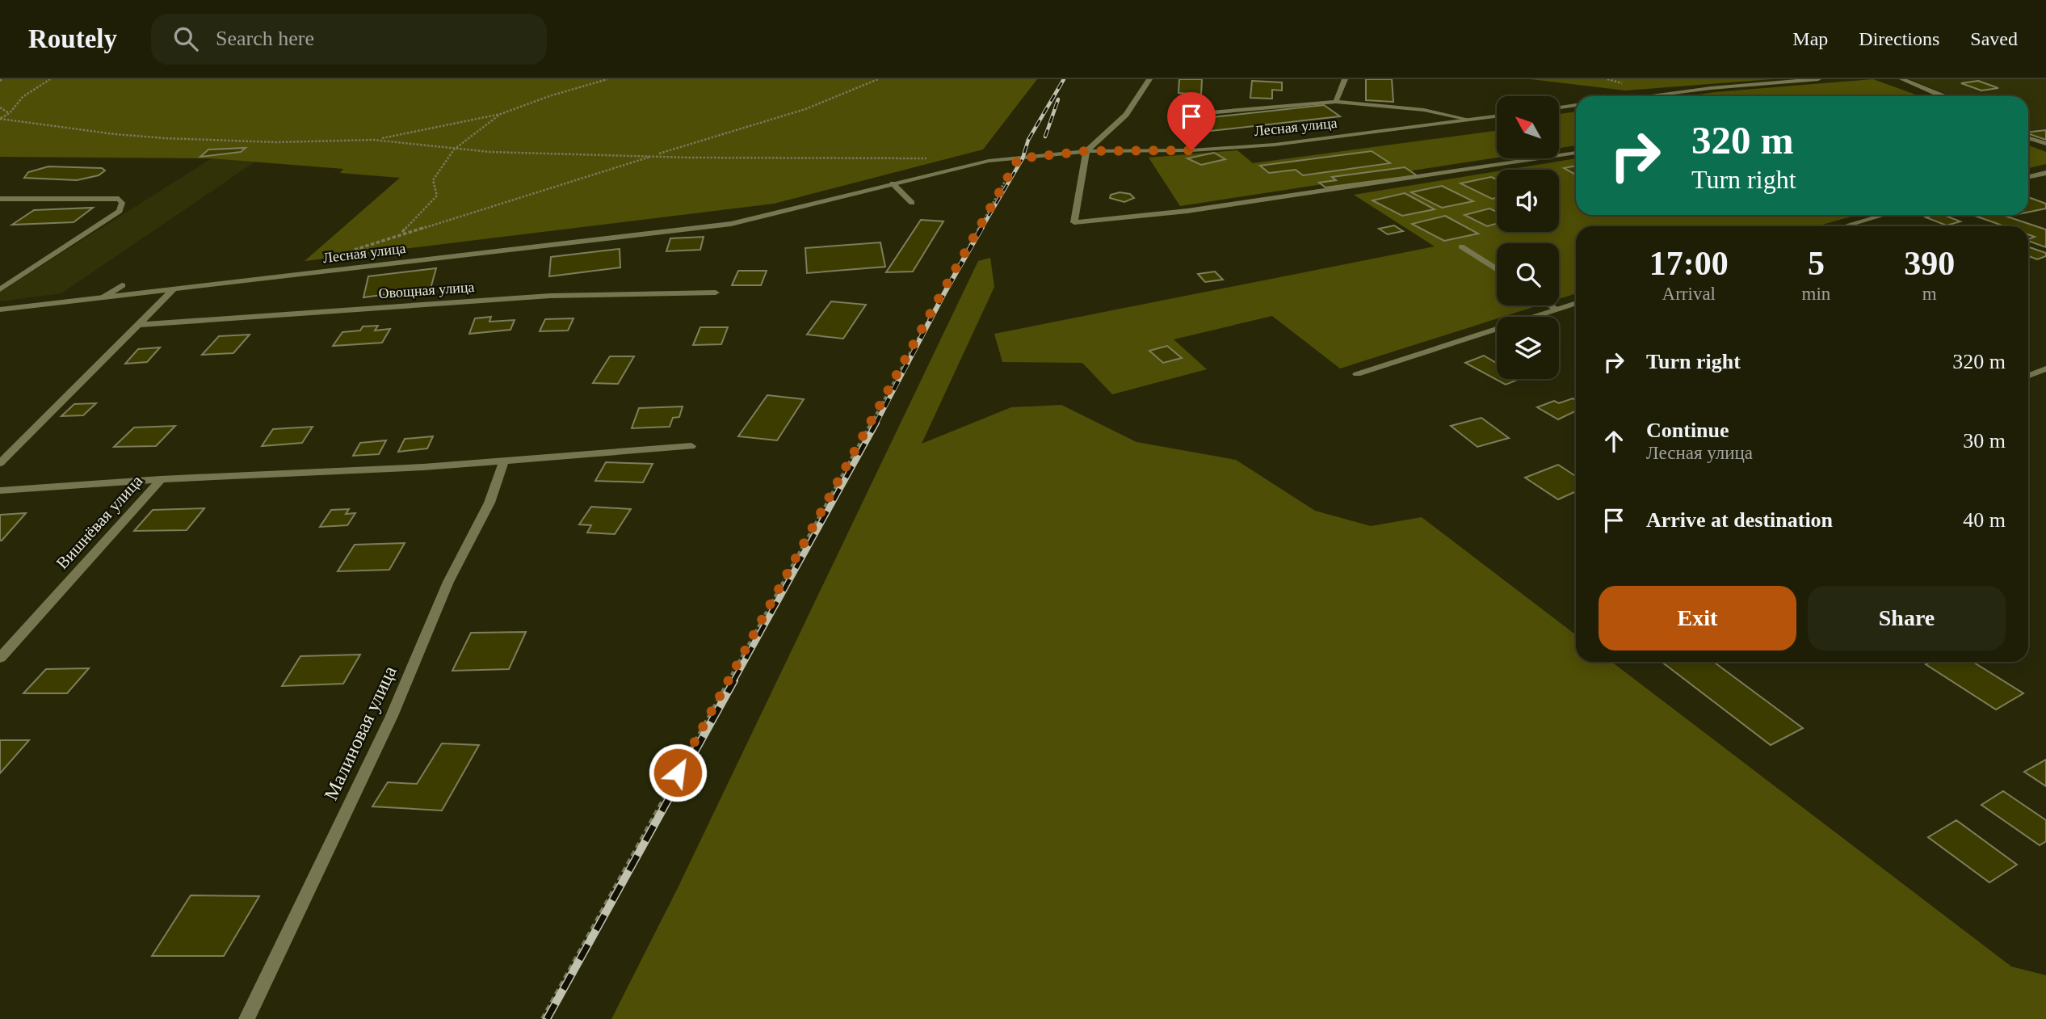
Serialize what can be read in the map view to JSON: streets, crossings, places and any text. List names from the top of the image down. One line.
{"streets":{"street":["Лесная улица","Овощная улица","Вишнёвая улица","Малиновая улица"]},"north":"top left","page":{"header":"Routely","search":"Search here","nav":["Map","Directions","Saved"],"turn":["320 m","Turn right"],"eta":["17:00","Arrival","5","min","390","m"],"list":[{"name":"Turn right","value":"320 m"},{"name":"Continue","note":"Лесная улица","value":"30 m"},{"name":"Arrive at destination","value":"40 m"}],"buttons":["Exit","Share"]}}
